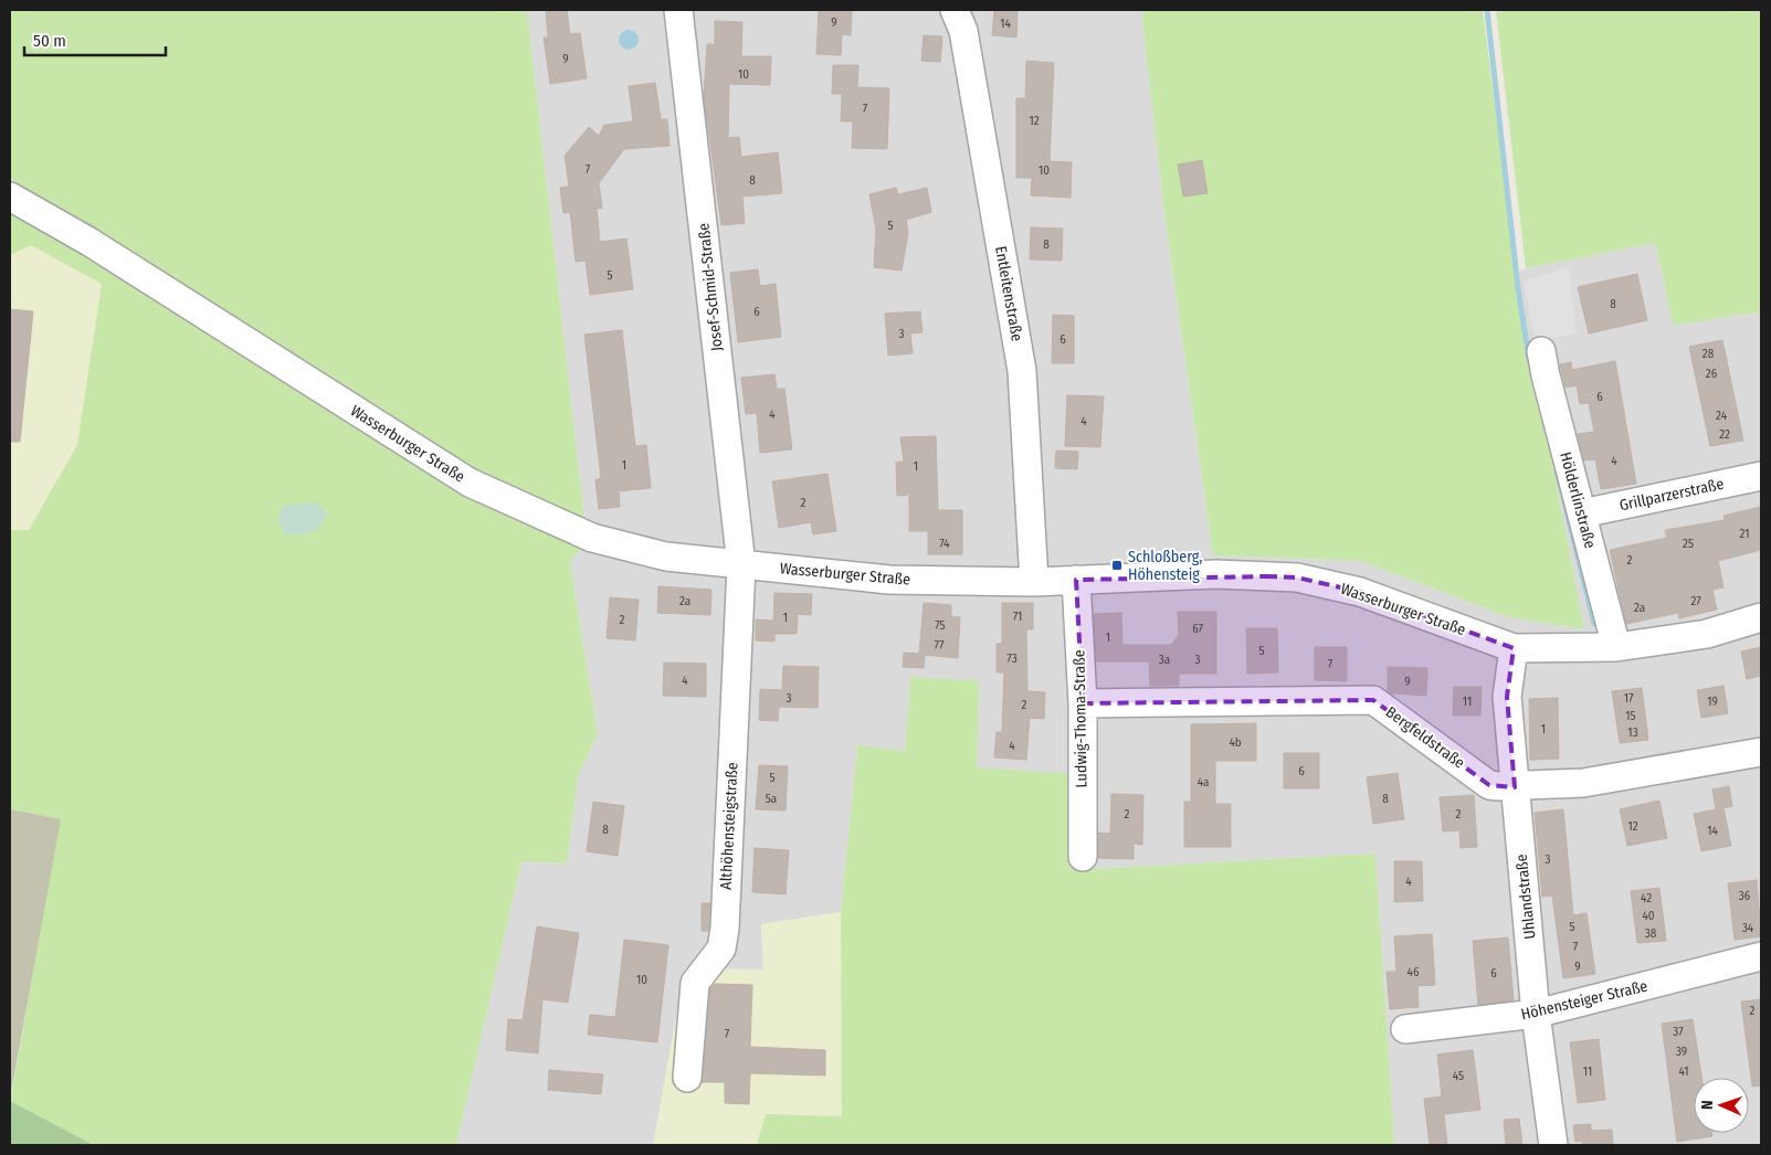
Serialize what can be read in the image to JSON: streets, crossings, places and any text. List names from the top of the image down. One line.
{"streets":{"street":["Josef-Schmid-Straße","Entleitenstraße","Wasserburger Straße","Grillparzerstraße","Hölderlinstraße","Ludwig-Thoma-Straße","Bergfeldstraße","Althöhensteigstraße","Uhlandstraße","Höhensteiger Straße"]},"crossings":[["Josef-Schmid-Straße","Wasserburger Straße"],["Josef-Schmid-Straße","Althöhensteigstraße"],["Entleitenstraße","Wasserburger Straße"],["Wasserburger Straße","Hölderlinstraße"],["Wasserburger Straße","Ludwig-Thoma-Straße"],["Wasserburger Straße","Althöhensteigstraße"],["Wasserburger Straße","Uhlandstraße"],["Grillparzerstraße","Hölderlinstraße"],["Ludwig-Thoma-Straße","Bergfeldstraße"],["Bergfeldstraße","Uhlandstraße"],["Uhlandstraße","Höhensteiger Straße"]],"places":{"transit":["Schloßberg, Höhensteig"]},"house_numbers":["9","14","9","10","7","12","7","10","8","5","8","5","8","6","3","6","28","26","6","4","24","4","22","4","1","1","2","21","74","25","2","2a","27","2a","71","1","2","75","67","1","77","5","73","3a","3","7","4","9","3","17","11","19","2","15","1","13","4b","4","6","5","4a","5a","8","2","2","12","8","14","3","4","36","42","40","5","34","38","7","9","46","6","10","2","37","7","39","11","41","45"],"scale_bar":"50 m","north":"left"}
